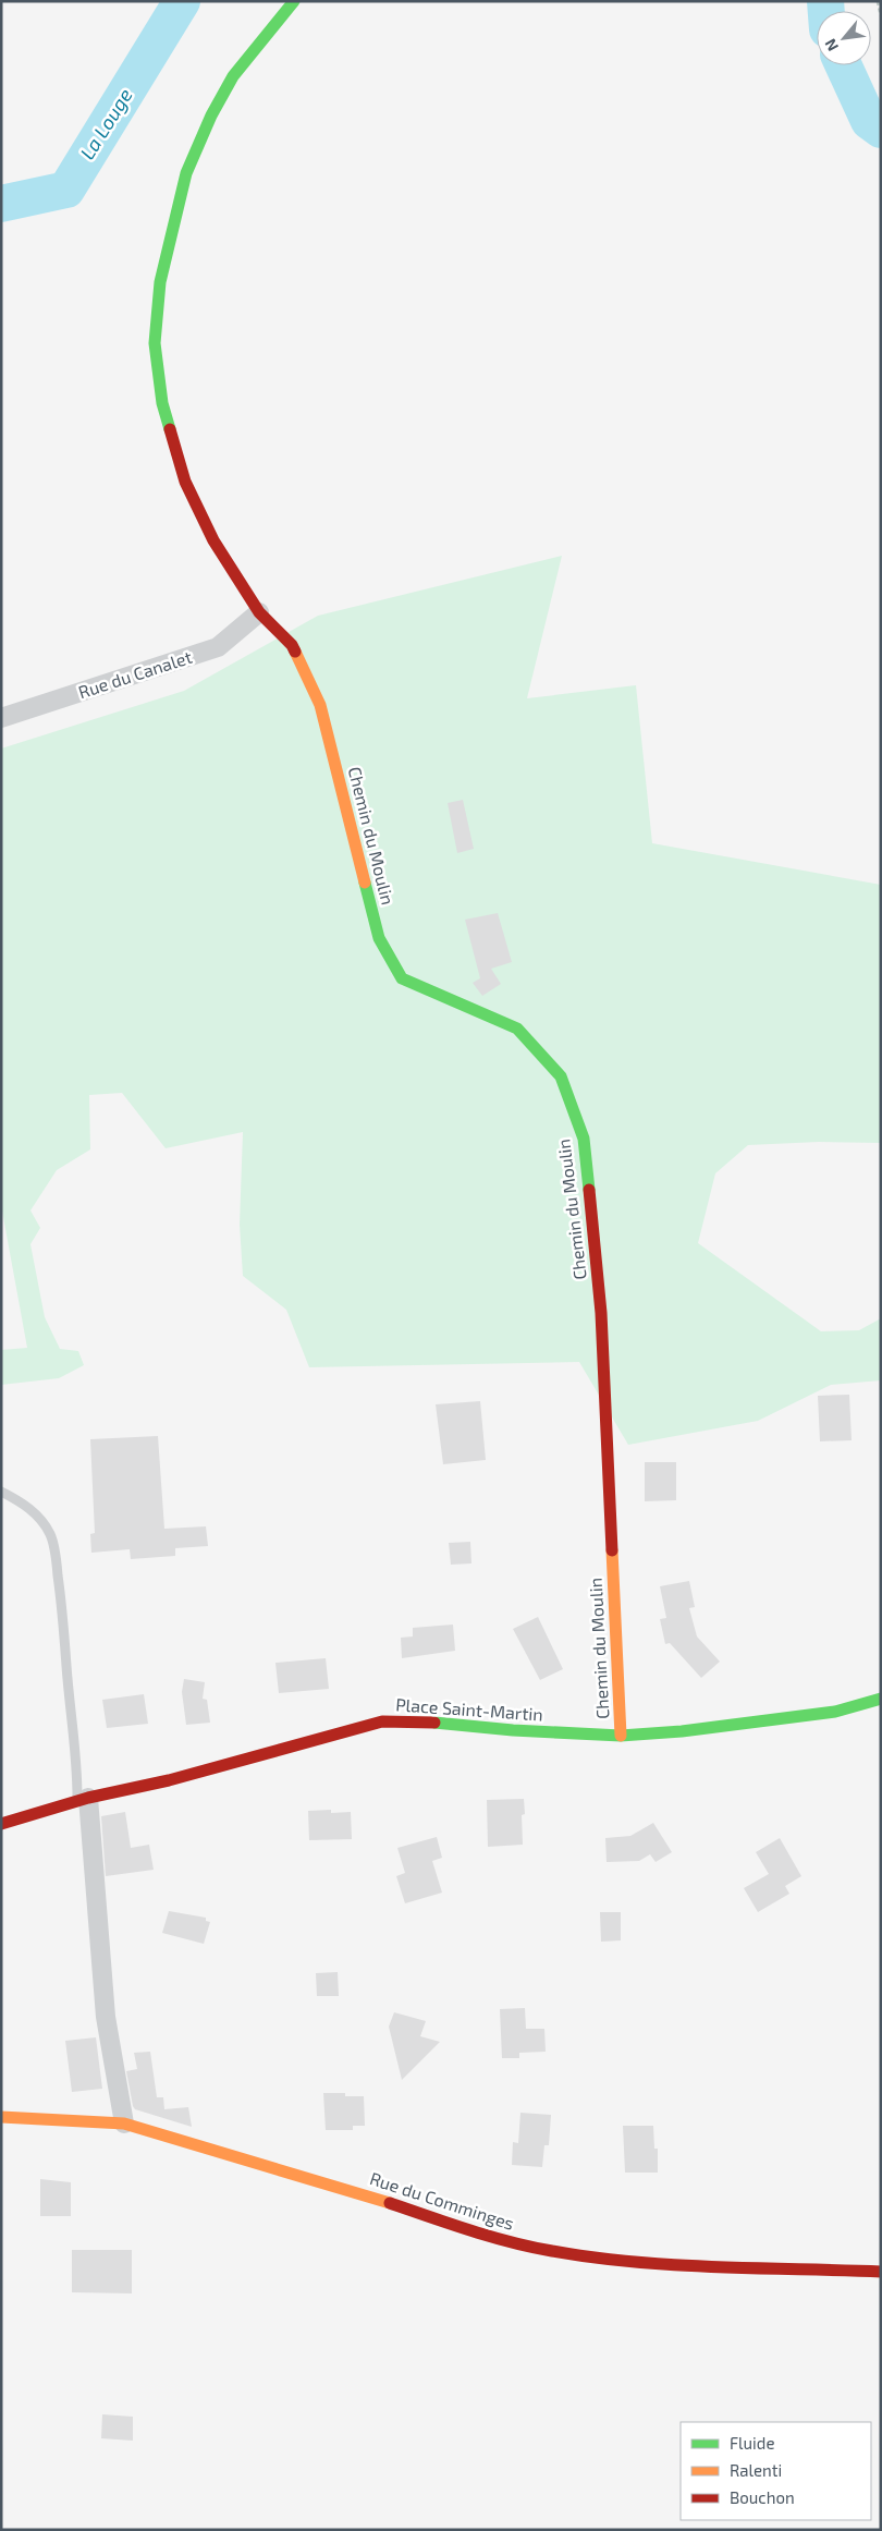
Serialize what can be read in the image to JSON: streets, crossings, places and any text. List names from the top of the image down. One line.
{"streets":{"street":["Rue du Canalet","Chemin du Moulin","Place Saint-Martin","Rue du Comminges"]},"crossings":[["Rue du Canalet","Chemin du Moulin"],["Chemin du Moulin","Place Saint-Martin"]],"water":["La Louge"],"legend":["Fluide","Ralenti","Bouchon"],"north":"bottom left"}
